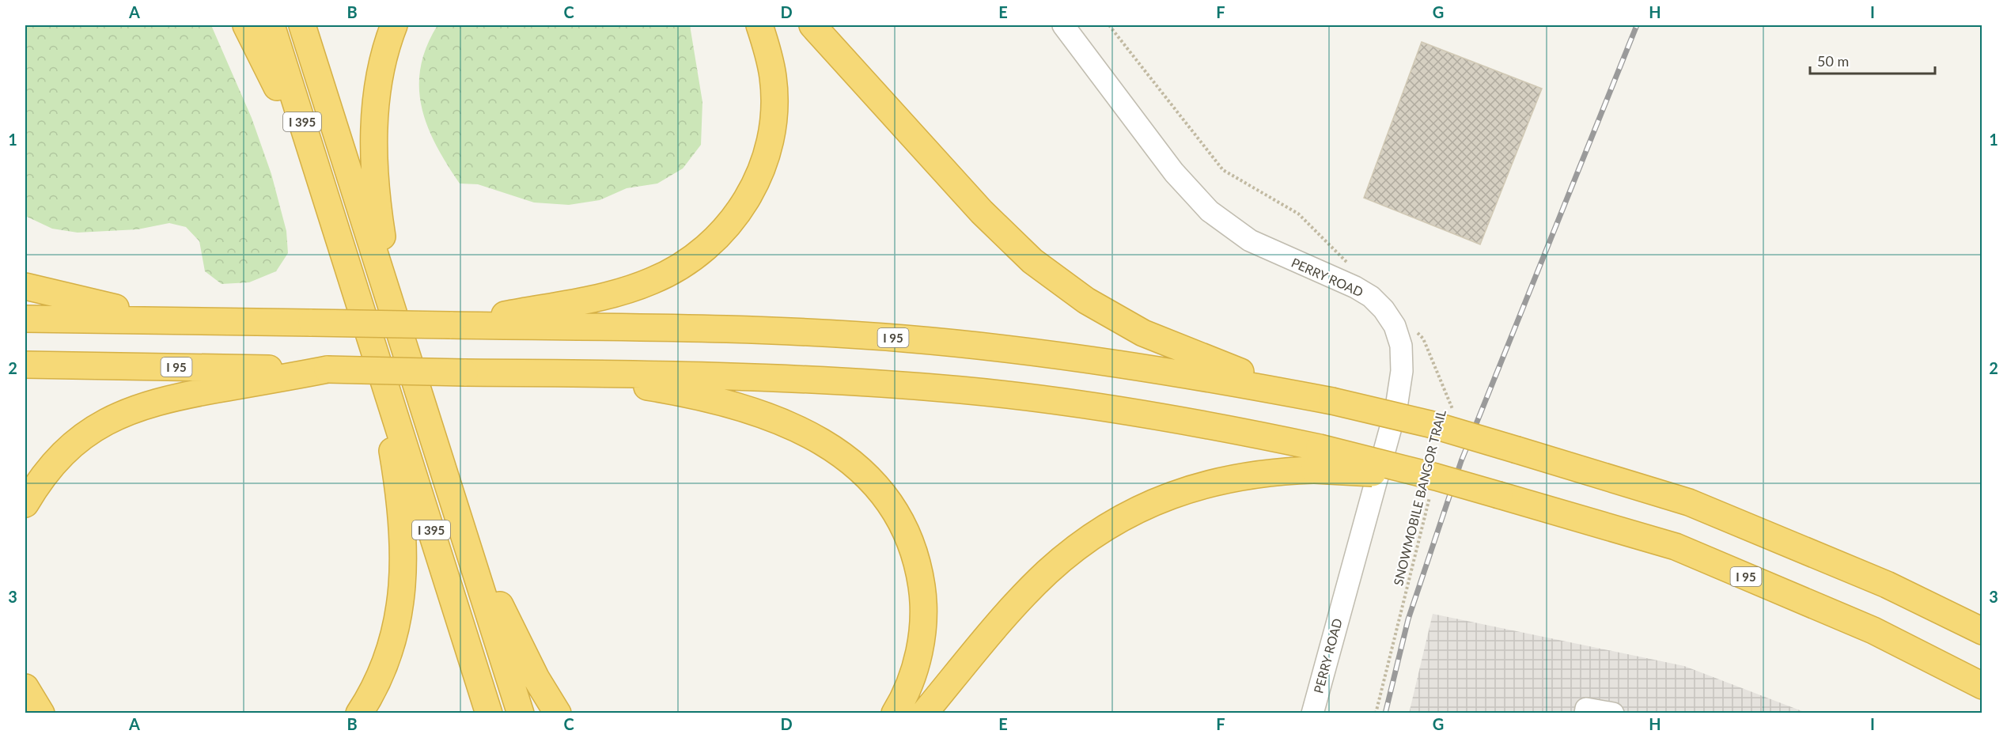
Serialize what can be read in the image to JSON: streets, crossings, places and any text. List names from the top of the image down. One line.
{"streets":{"highway":["I 395","I 95"],"street":["PERRY ROAD"],"path":["SNOWMOBILE BANGOR TRAIL"]},"scale_bar":"50 m","grid":{"columns":["A","B","C","D","E","F","G","H","I"],"rows":["1","2","3"]}}
